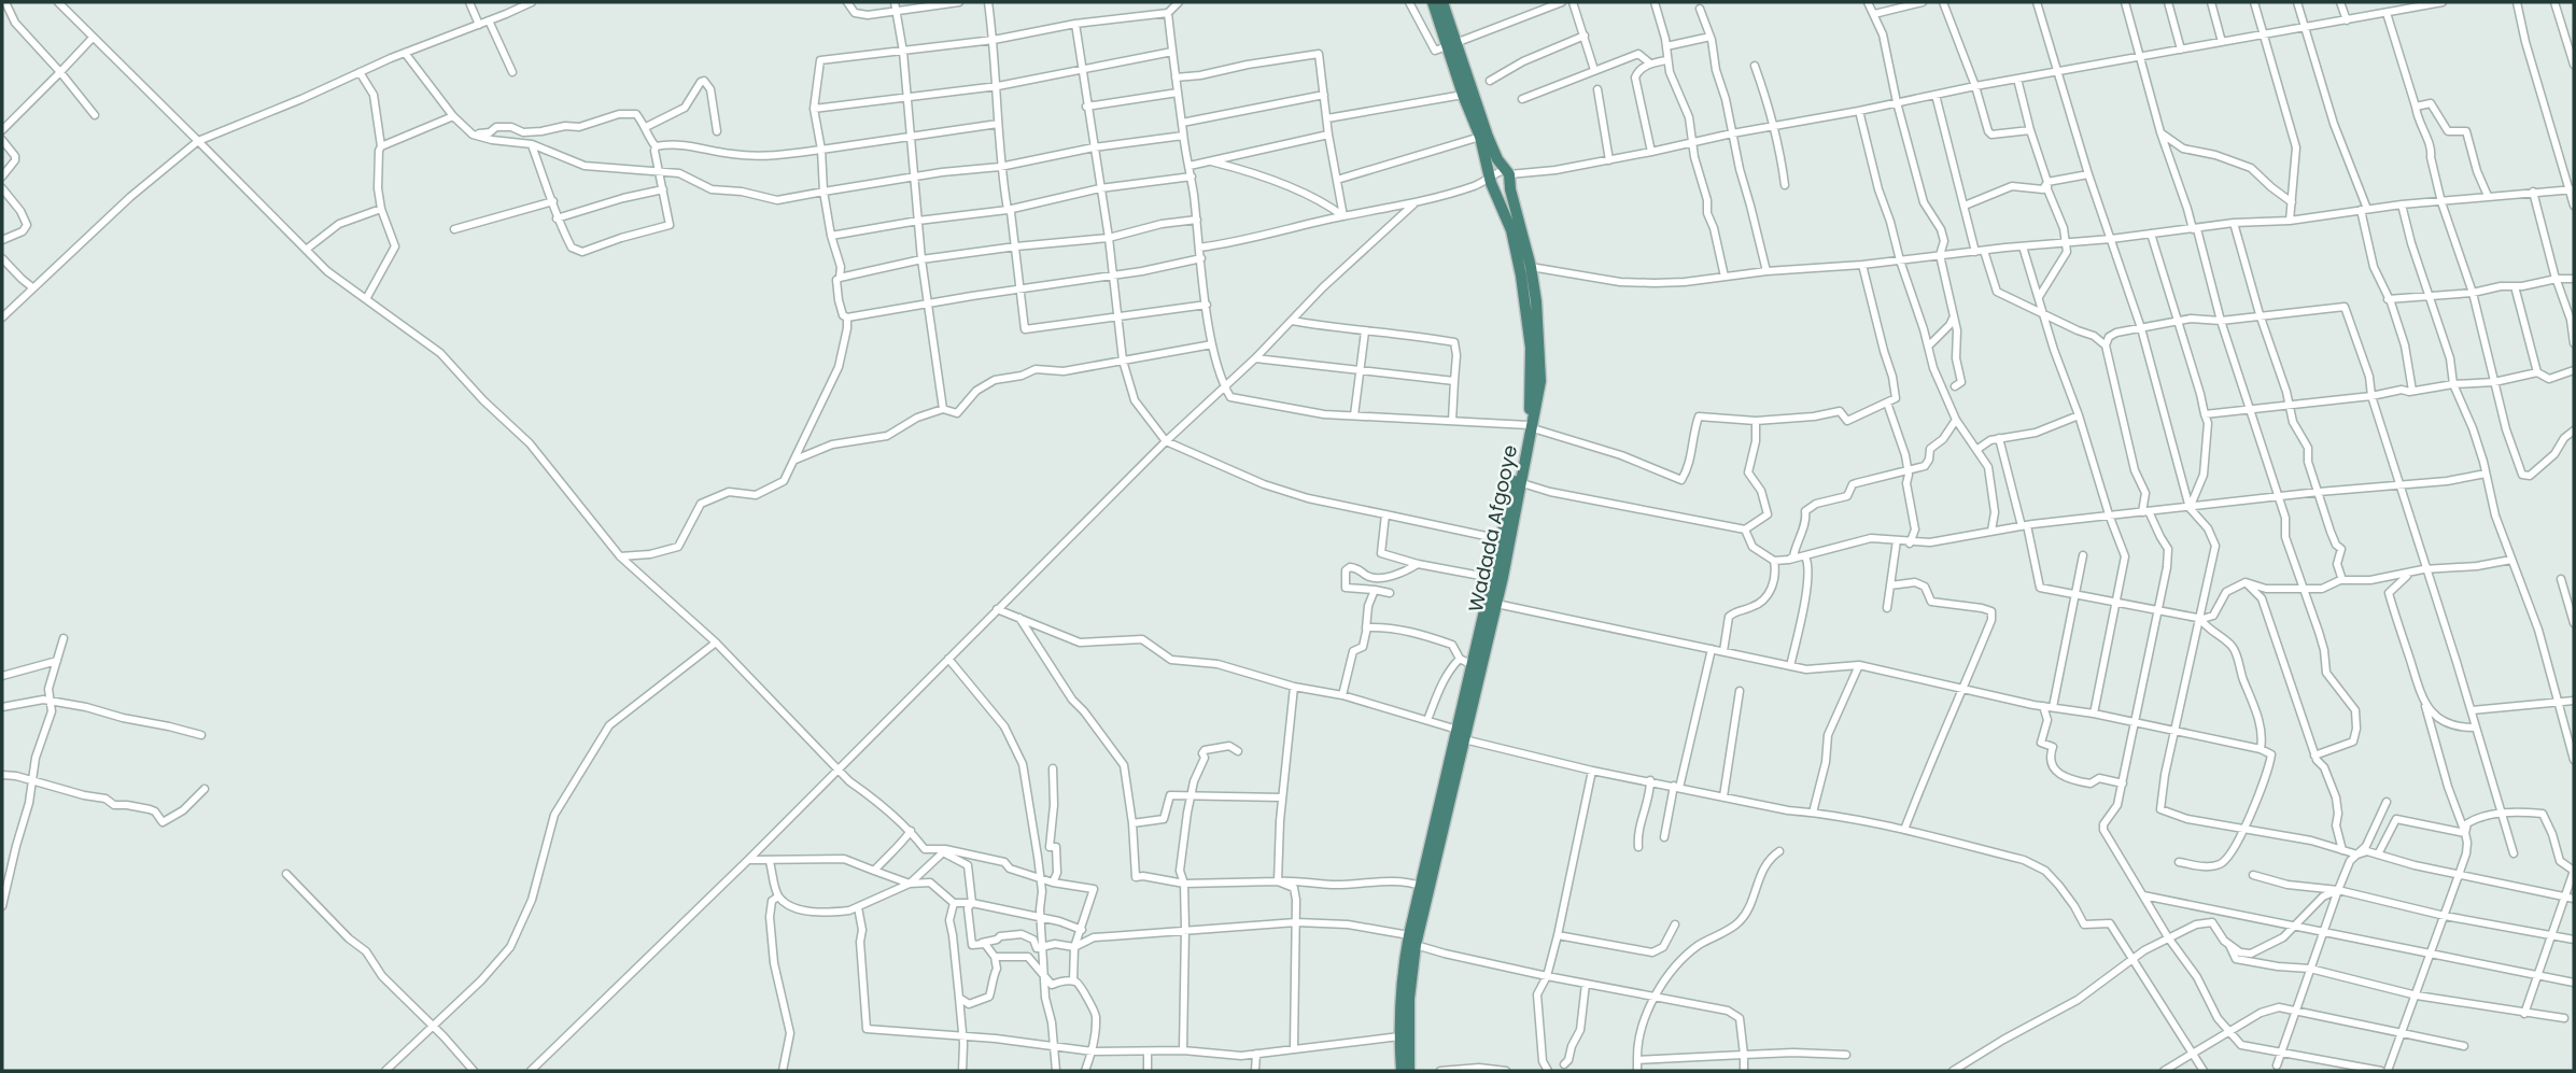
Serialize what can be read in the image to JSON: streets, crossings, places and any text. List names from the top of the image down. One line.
{"streets":{"highway":["Wadada Afgooye"]}}
